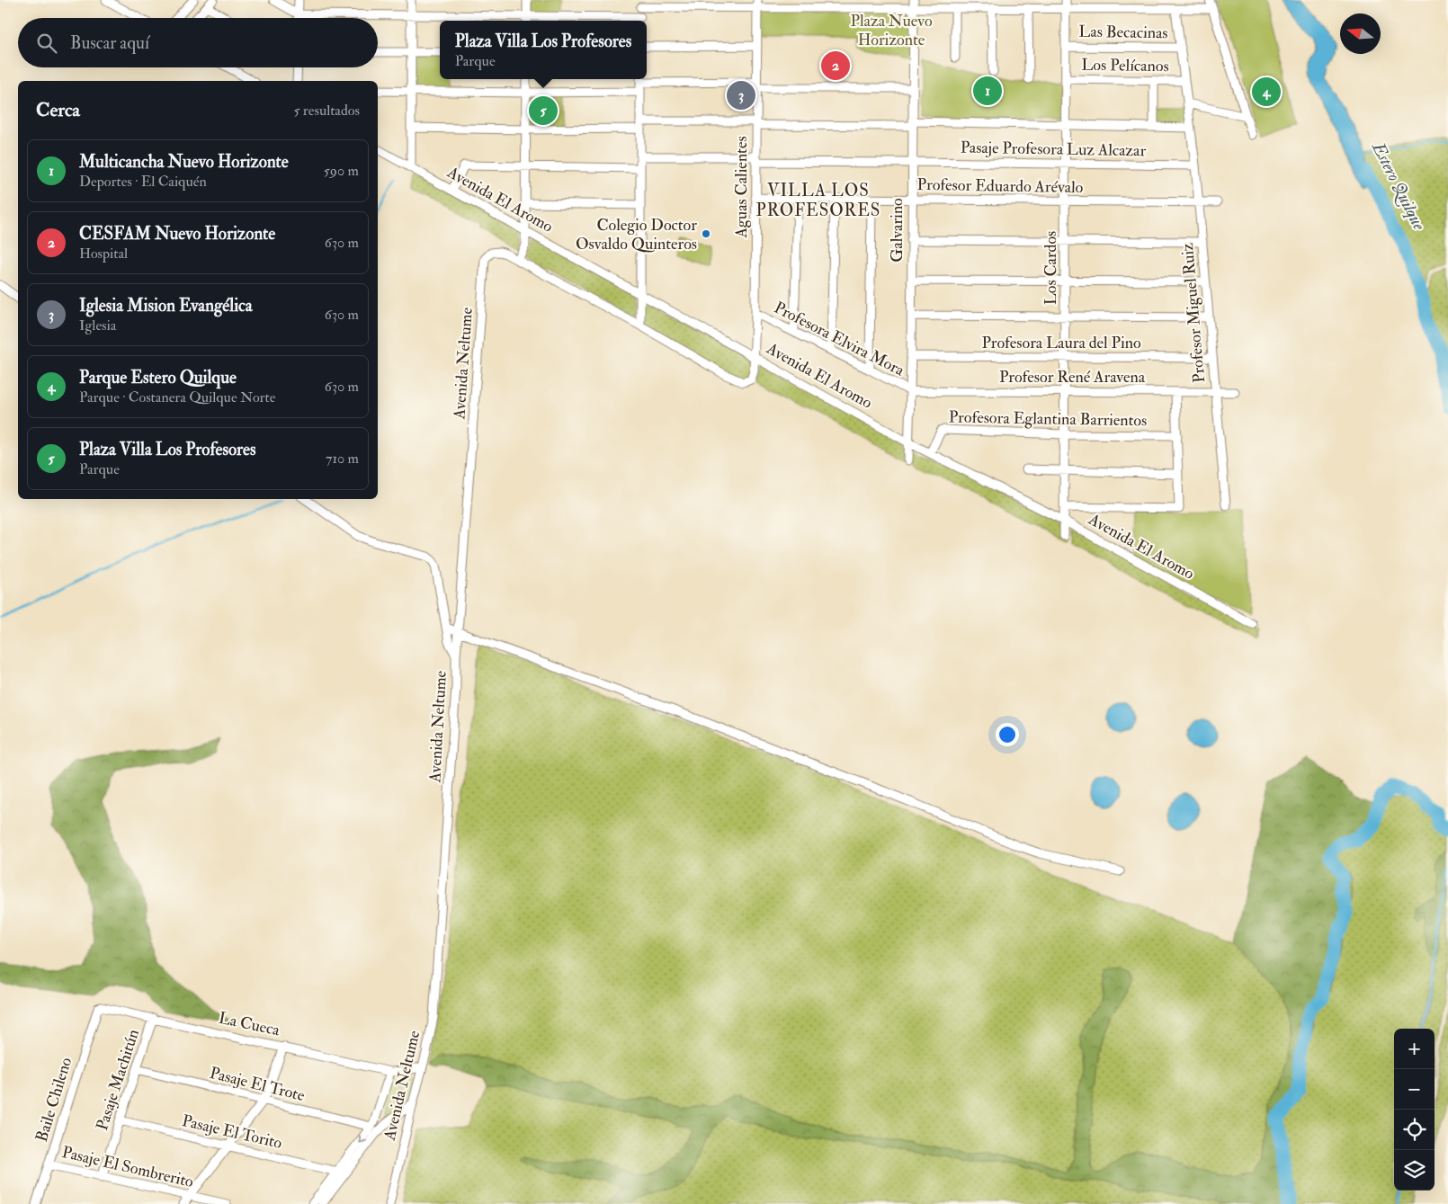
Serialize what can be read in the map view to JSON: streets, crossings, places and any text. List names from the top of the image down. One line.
{"streets":{"street":["Las Becacinas","Los Pelícanos","Pasaje Profesora Luz Alcazar","Profesor Eduardo Arévalo","Aguas Calientes","Avenida El Aromo","Galvarino","Los Cardos","Profesor Miguel Ruiz","Profesora Elvira Mora","Profesora Laura del Pino","Avenida Neltume","Profesor René Aravena","Profesora Eglantina Barrientos","La Cueca","Pasaje Machitún","Pasaje El Trote","Baile Chileno","Pasaje El Torito","Pasaje El Sombrerito"]},"crossings":[["Las Becacinas","Los Cardos"],["Las Becacinas","Profesor Miguel Ruiz"],["Los Pelícanos","Los Cardos"],["Los Pelícanos","Profesor Miguel Ruiz"],["Pasaje Profesora Luz Alcazar","Aguas Calientes"],["Pasaje Profesora Luz Alcazar","Galvarino"],["Pasaje Profesora Luz Alcazar","Los Cardos"],["Pasaje Profesora Luz Alcazar","Profesor Miguel Ruiz"],["Profesor Eduardo Arévalo","Aguas Calientes"],["Profesor Eduardo Arévalo","Galvarino"],["Profesor Eduardo Arévalo","Los Cardos"],["Profesor Eduardo Arévalo","Profesor Miguel Ruiz"],["Aguas Calientes","Avenida El Aromo"],["Aguas Calientes","Profesora Elvira Mora"],["Avenida El Aromo","Galvarino"],["Avenida El Aromo","Los Cardos"],["Avenida El Aromo","Avenida Neltume"],["Avenida El Aromo","Profesora Eglantina Barrientos"],["Galvarino","Profesora Elvira Mora"],["Galvarino","Profesora Laura del Pino"],["Galvarino","Profesor René Aravena"],["Los Cardos","Profesora Laura del Pino"],["Los Cardos","Profesor René Aravena"],["Los Cardos","Profesora Eglantina Barrientos"],["Profesor Miguel Ruiz","Profesora Laura del Pino"],["Profesor Miguel Ruiz","Profesor René Aravena"],["Profesora Elvira Mora","Profesor René Aravena"],["Avenida Neltume","La Cueca"],["La Cueca","Pasaje Machitún"],["La Cueca","Baile Chileno"],["Pasaje Machitún","Pasaje El Trote"],["Pasaje Machitún","Pasaje El Torito"],["Pasaje Machitún","Pasaje El Sombrerito"],["Baile Chileno","Pasaje El Sombrerito"]],"districts":["VILLA LOS PROFESORES"],"water":["Estero Quilque"],"parks":["Plaza Nuevo Horizonte"],"places":["Colegio Doctor Osvaldo Quinteros"],"north":"left","page":{"search":"Buscar aquí","popup":["Plaza Villa Los Profesores","Parque"],"pins":["2","1","4","3","5"],"heading":["Cerca","5 resultados"],"list":[{"mark":"1","name":"Multicancha Nuevo Horizonte","note":"Deportes · El Caiquén","value":"590 m"},{"mark":"2","name":"CESFAM Nuevo Horizonte","note":"Hospital","value":"630 m"},{"mark":"3","name":"Iglesia Mision Evangélica","note":"Iglesia","value":"630 m"},{"mark":"4","name":"Parque Estero Quilque","note":"Parque · Costanera Quilque Norte","value":"630 m"},{"mark":"5","name":"Plaza Villa Los Profesores","note":"Parque","value":"710 m"}],"map_buttons":["+","−"]}}
